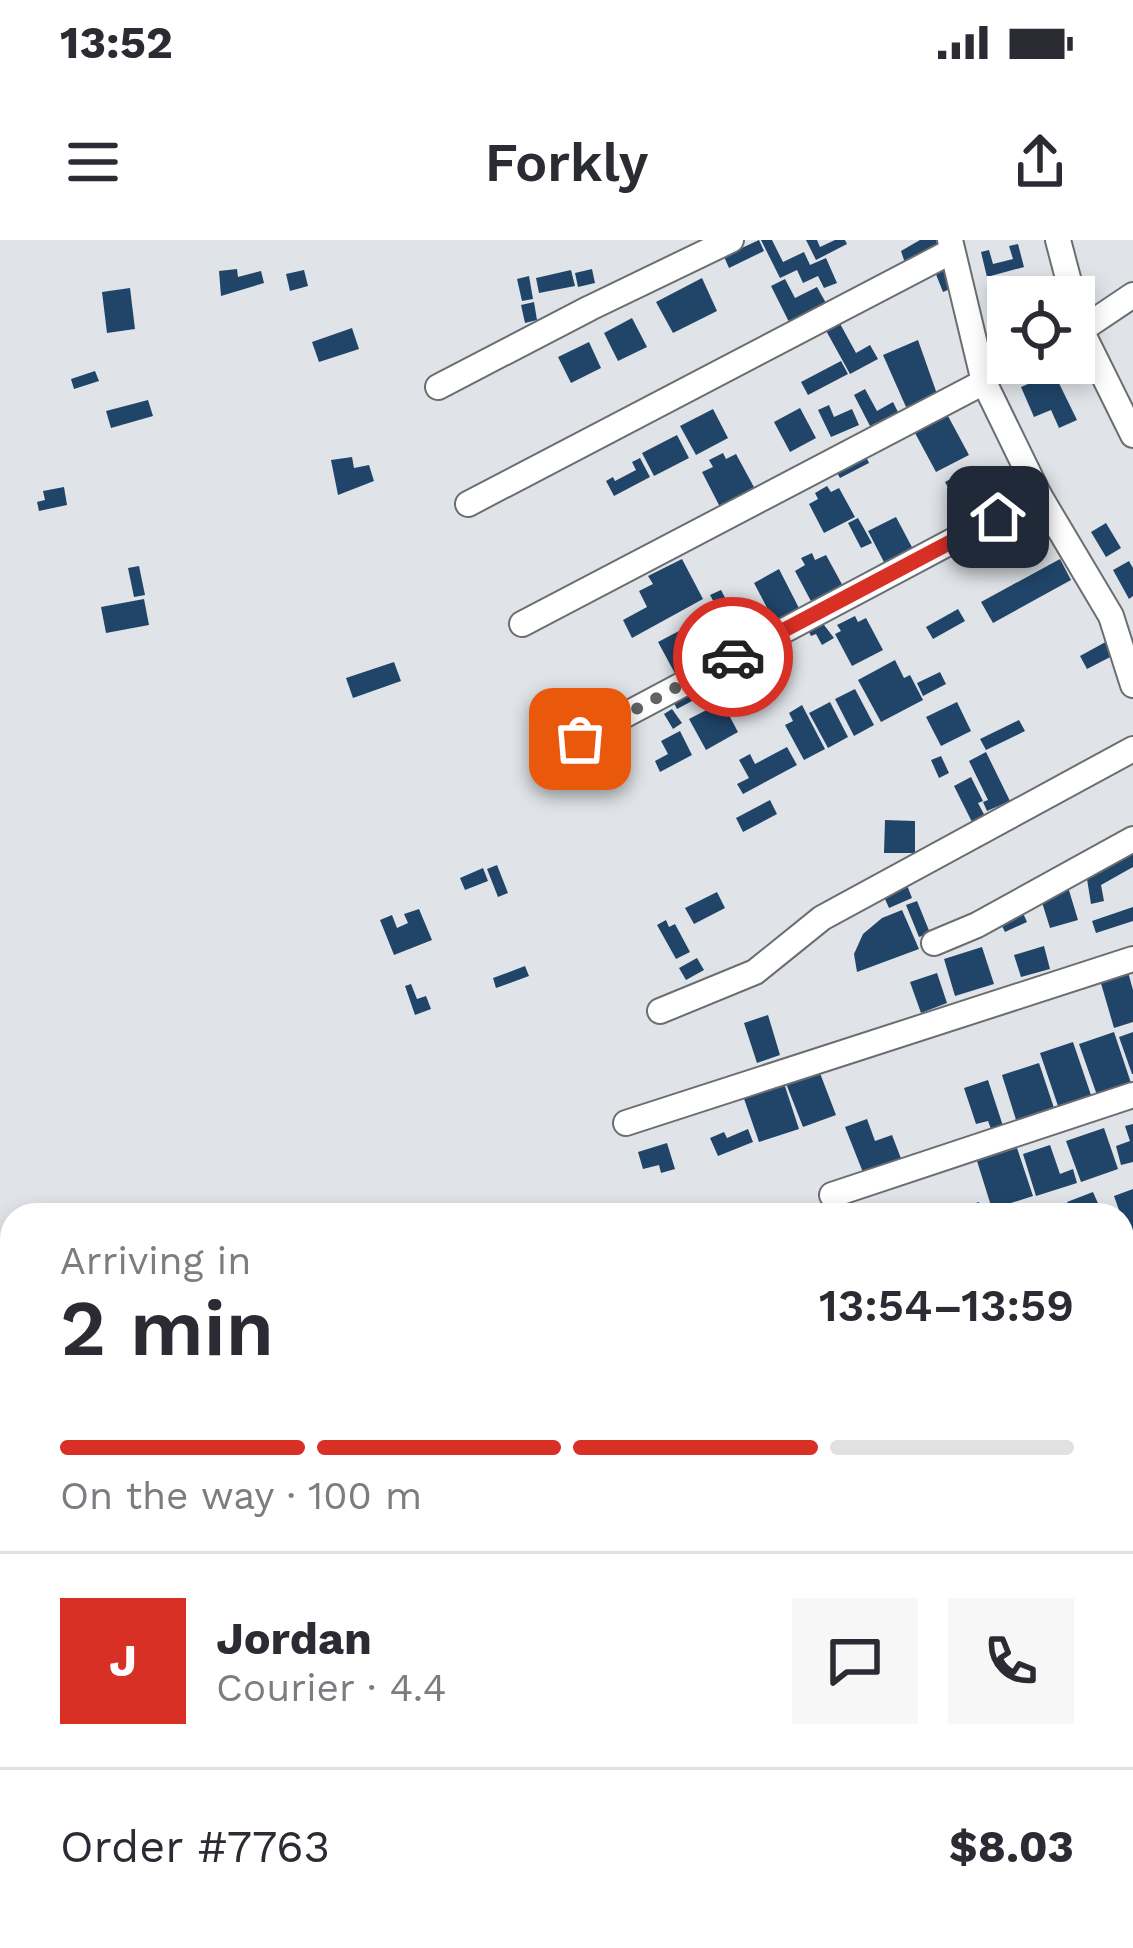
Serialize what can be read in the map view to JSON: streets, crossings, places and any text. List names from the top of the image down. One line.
{"page":{"status":"13:52","header":"Forkly","heading":["2 min","Arriving in","13:54–13:59"],"panel":["Jordan","Courier · 4.4","Order #7763","$8.03"],"bar":"On the way · 100 m","round":"J"}}
